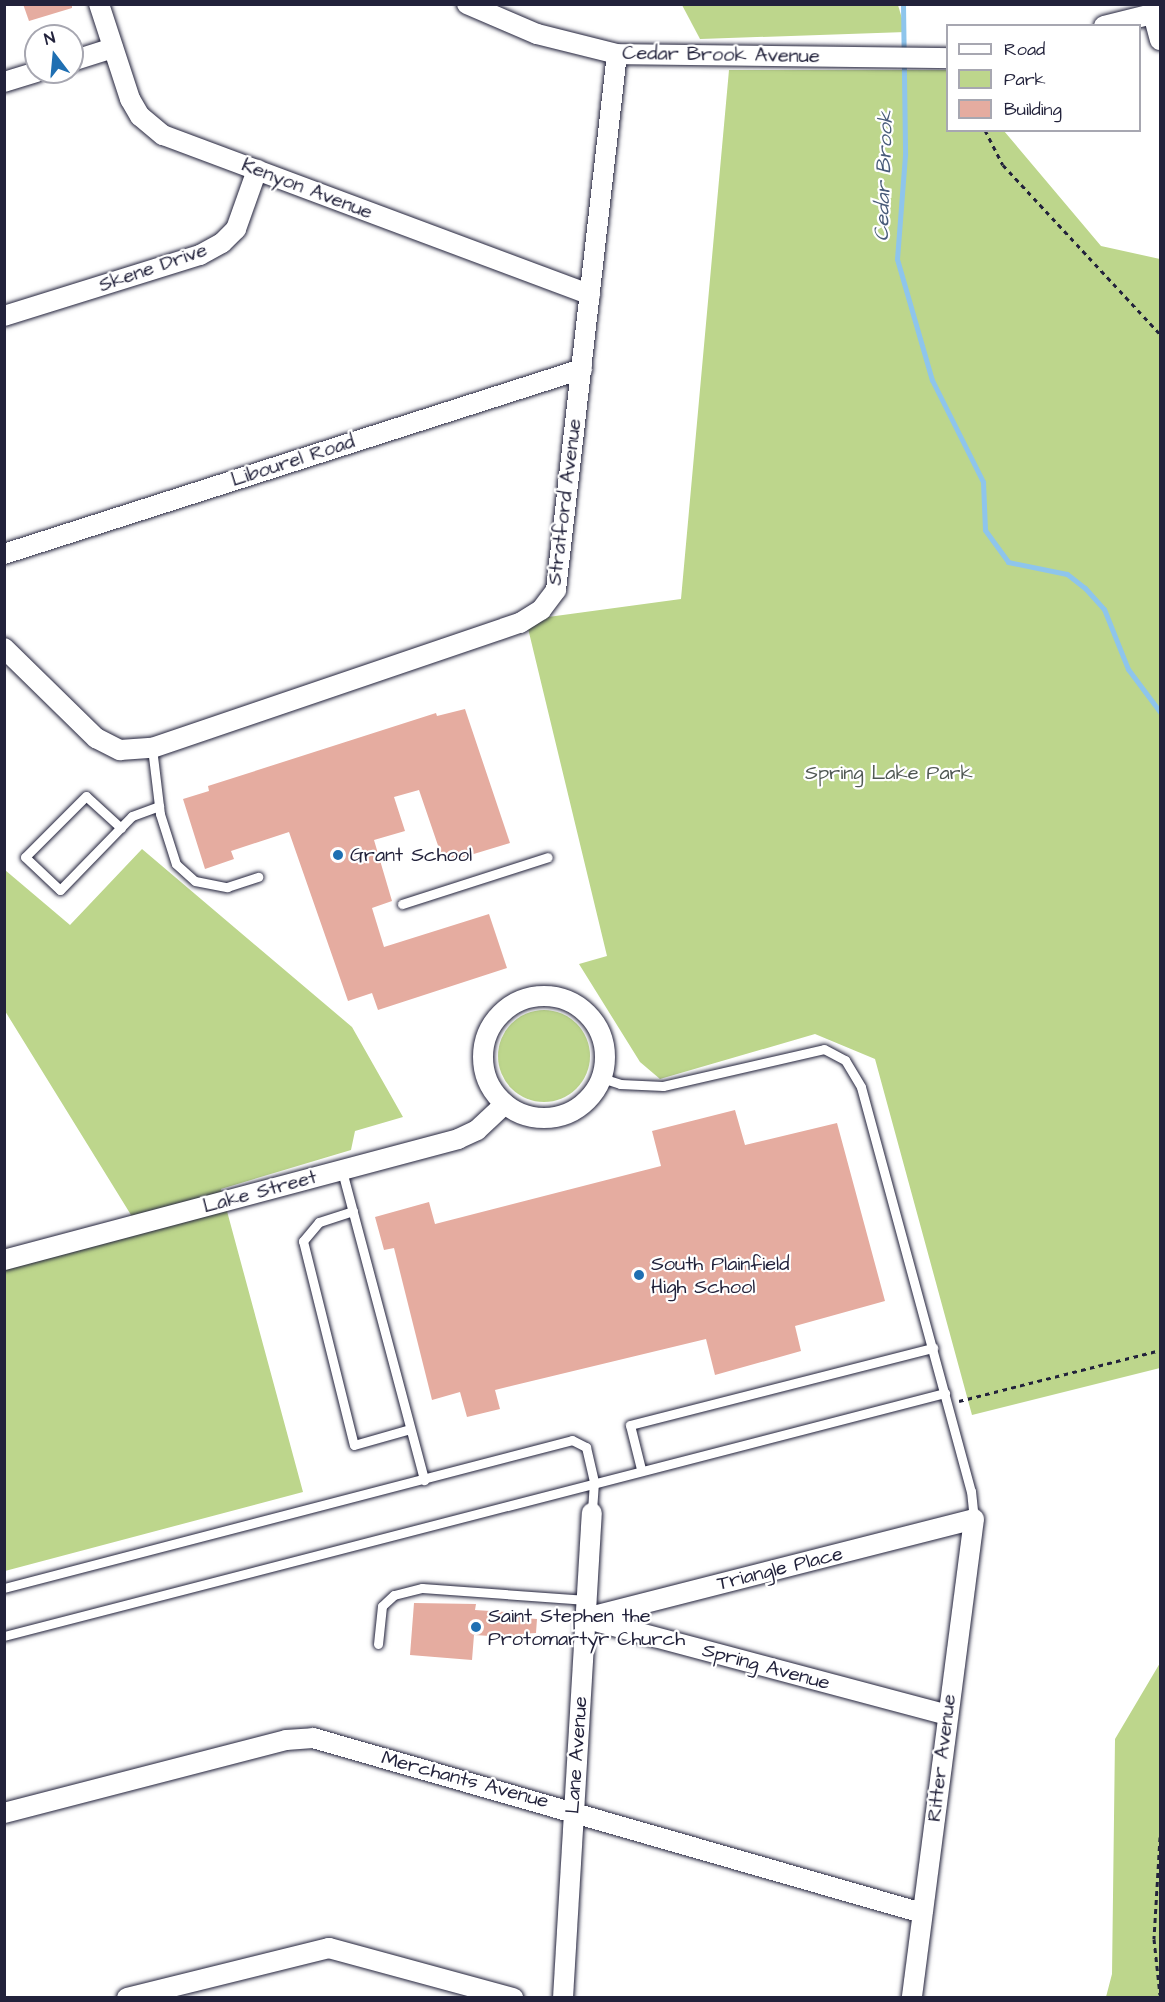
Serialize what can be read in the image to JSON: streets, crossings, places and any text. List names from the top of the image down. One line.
{"streets":{"street":["Cedar Brook Avenue","Kenyon Avenue","Skene Drive","Libourel Road","Stratford Avenue","Lake Street","Triangle Place","Spring Avenue","Lane Avenue","Ritter Avenue","Merchants Avenue"]},"crossings":[["Cedar Brook Avenue","Stratford Avenue"],["Kenyon Avenue","Skene Drive"],["Kenyon Avenue","Stratford Avenue"],["Libourel Road","Stratford Avenue"],["Triangle Place","Spring Avenue"],["Triangle Place","Lane Avenue"],["Triangle Place","Ritter Avenue"],["Spring Avenue","Lane Avenue"],["Spring Avenue","Ritter Avenue"],["Lane Avenue","Merchants Avenue"],["Ritter Avenue","Merchants Avenue"]],"water":["Cedar Brook"],"parks":["Spring Lake Park"],"places":["Grant School","South Plainfield High School","Saint Stephen the Protomartyr Church"],"legend":["Road","Park","Building"],"north":"top"}
